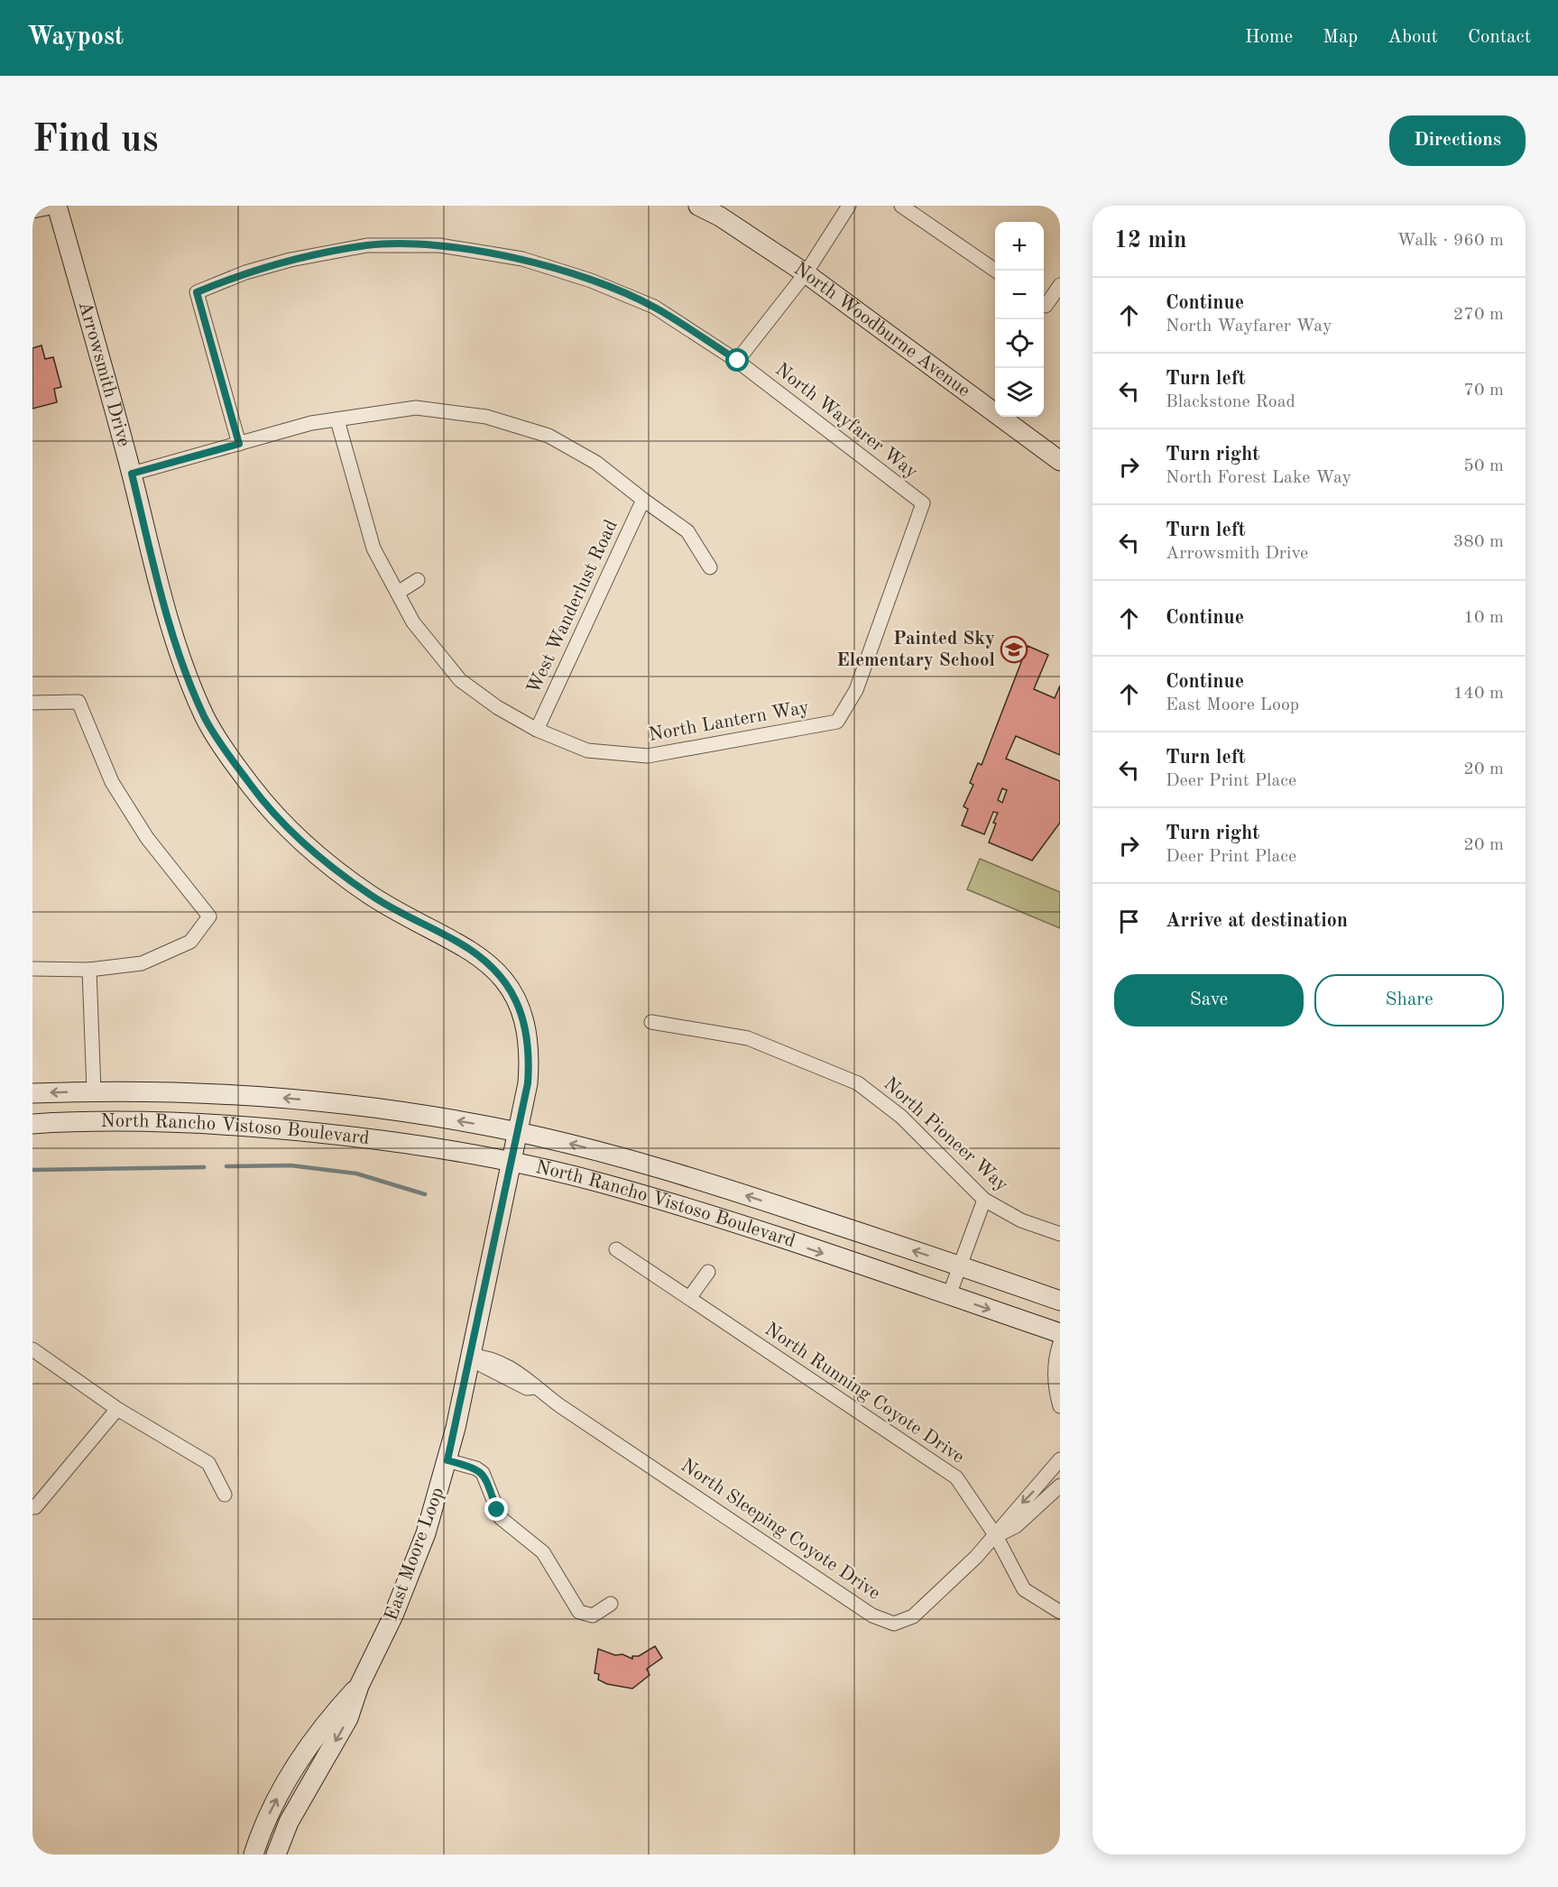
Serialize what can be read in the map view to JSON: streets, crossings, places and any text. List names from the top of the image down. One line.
{"streets":{"street":["North Woodburne Avenue","Arrowsmith Drive","North Wayfarer Way","West Wanderlust Road","North Lantern Way","North Rancho Vistoso Boulevard","North Pioneer Way","North Running Coyote Drive","North Sleeping Coyote Drive","East Moore Loop"]},"crossings":[["Arrowsmith Drive","North Rancho Vistoso Boulevard"],["Arrowsmith Drive","East Moore Loop"],["North Wayfarer Way","North Lantern Way"],["West Wanderlust Road","North Lantern Way"],["North Rancho Vistoso Boulevard","East Moore Loop"],["North Running Coyote Drive","North Sleeping Coyote Drive"],["North Sleeping Coyote Drive","East Moore Loop"]],"places":{"school or university":["Painted Sky Elementary School"]},"page":{"header":"Waypost","nav":["Home","Map","About","Contact"],"buttons":["Directions",["Save","Share"]],"title":"Find us","heading":["12 min","Walk · 960 m"],"map_buttons":["+","−"],"list":[["Continue","North Wayfarer Way","270 m"],["Turn left","Blackstone Road","70 m"],["Turn right","North Forest Lake Way","50 m"],["Turn left","Arrowsmith Drive","380 m"],["Continue","10 m"],["Continue","East Moore Loop","140 m"],["Turn left","Deer Print Place","20 m"],["Turn right","Deer Print Place","20 m"],"Arrive at destination"]}}
